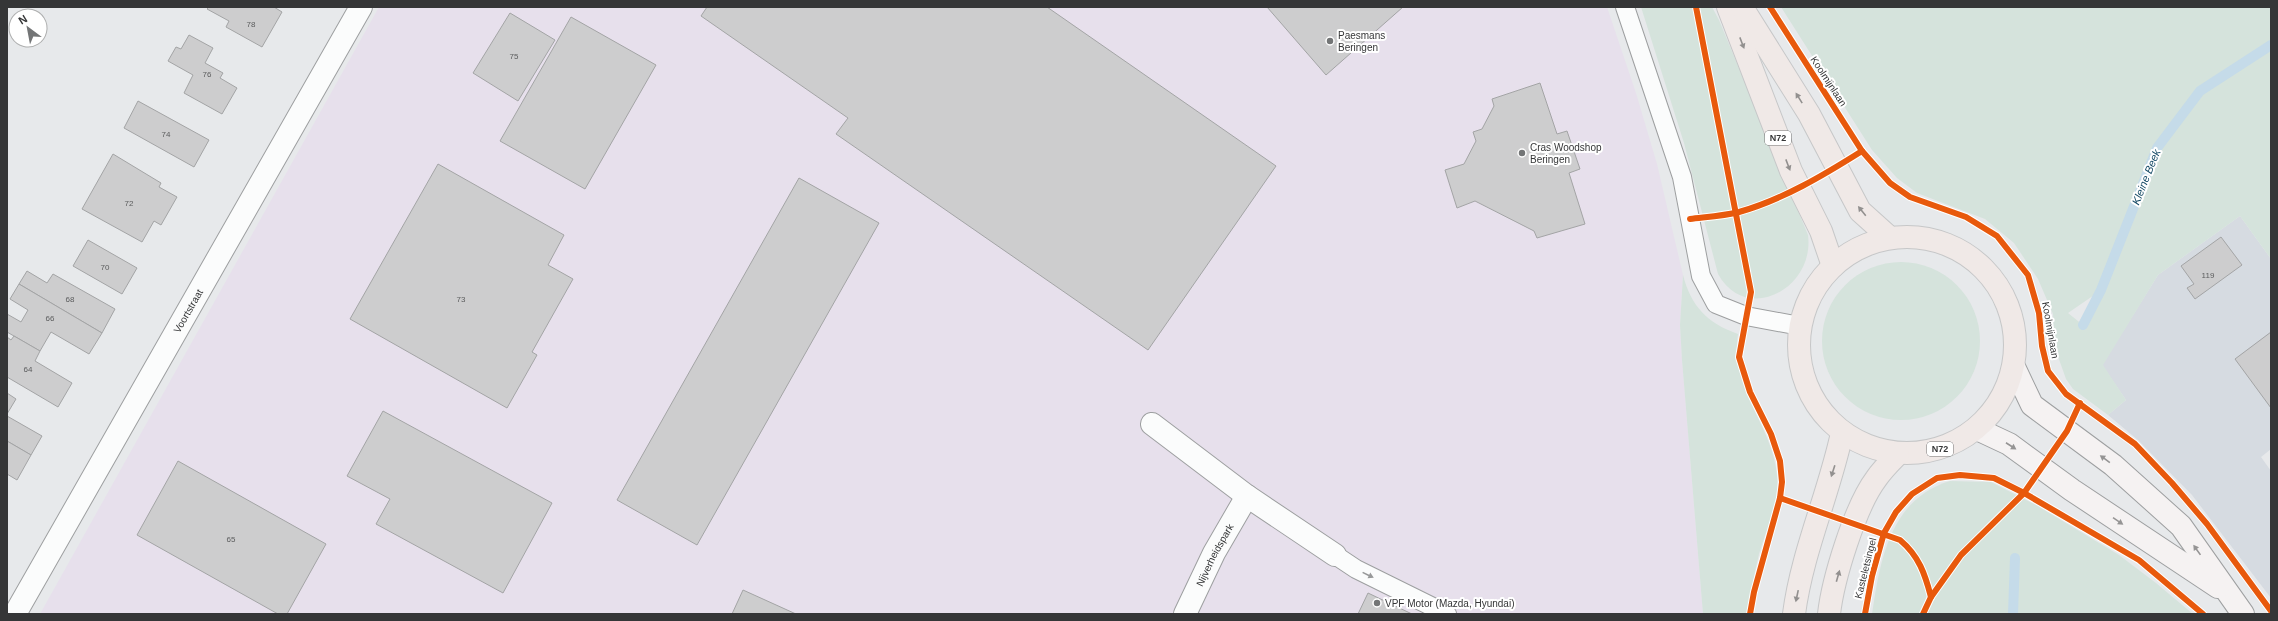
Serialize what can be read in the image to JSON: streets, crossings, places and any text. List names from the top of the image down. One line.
{"streets":{"main road":["N72"],"street":["Voortstraat","Nijverheidspark"],"cycle path":["Koolmijnlaan","Kasteletsingel"]},"water":["Kleine Beek"],"places":["Paesmans Beringen","Cras Woodshop Beringen","VPF Motor (Mazda, Hyundai)"],"house_numbers":["78","75","76","74","72","70","119","68","73","66","64","65"],"north":"top left"}
